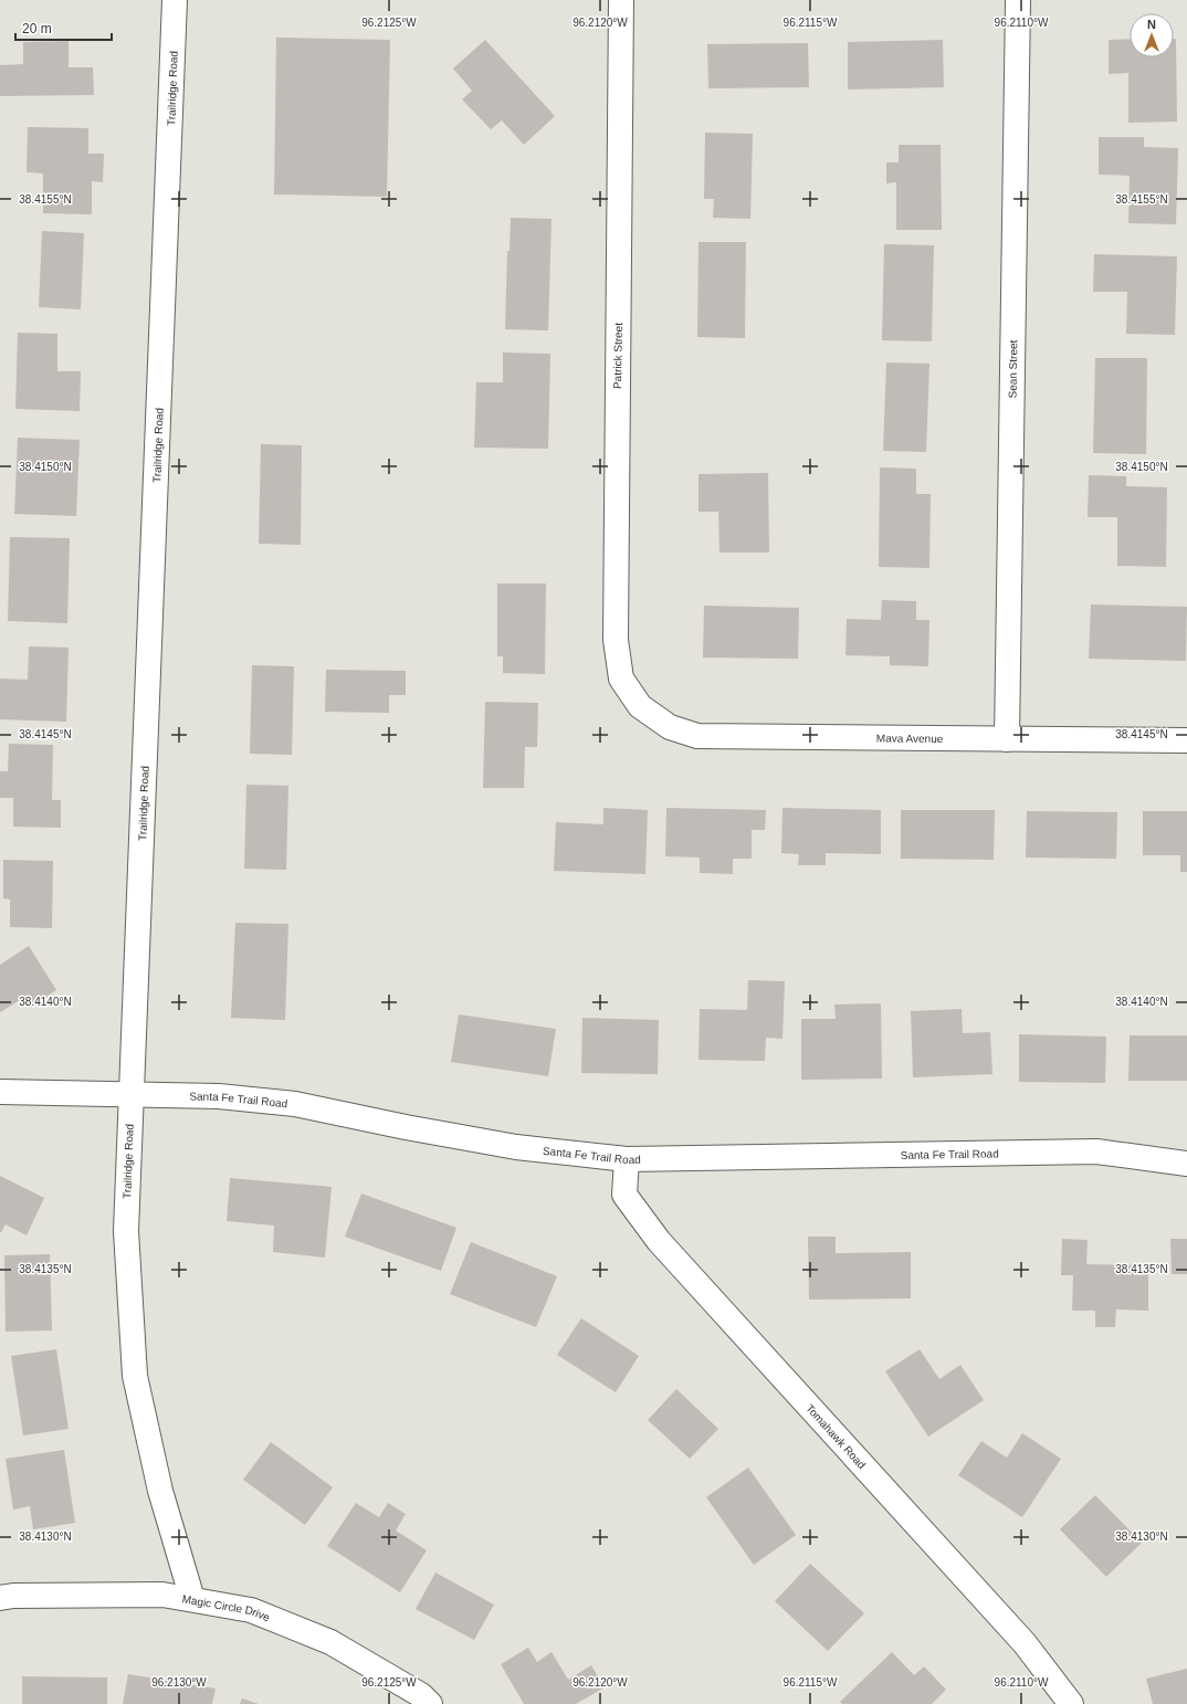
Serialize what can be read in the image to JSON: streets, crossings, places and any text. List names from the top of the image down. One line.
{"streets":{"street":["Trailridge Road","Patrick Street","Sean Street","Mava Avenue","Santa Fe Trail Road","Tomahawk Road","Magic Circle Drive"]},"crossings":[["Trailridge Road","Santa Fe Trail Road"],["Trailridge Road","Magic Circle Drive"],["Patrick Street","Mava Avenue"],["Sean Street","Mava Avenue"],["Santa Fe Trail Road","Tomahawk Road"]],"scale_bar":"20 m","north":"top","coordinates":["96.2125°W","96.2120°W","96.2115°W","96.2110°W","38.4155°N","38.4150°N","38.4145°N","38.4140°N","38.4135°N","38.4130°N","96.2130°W"]}
